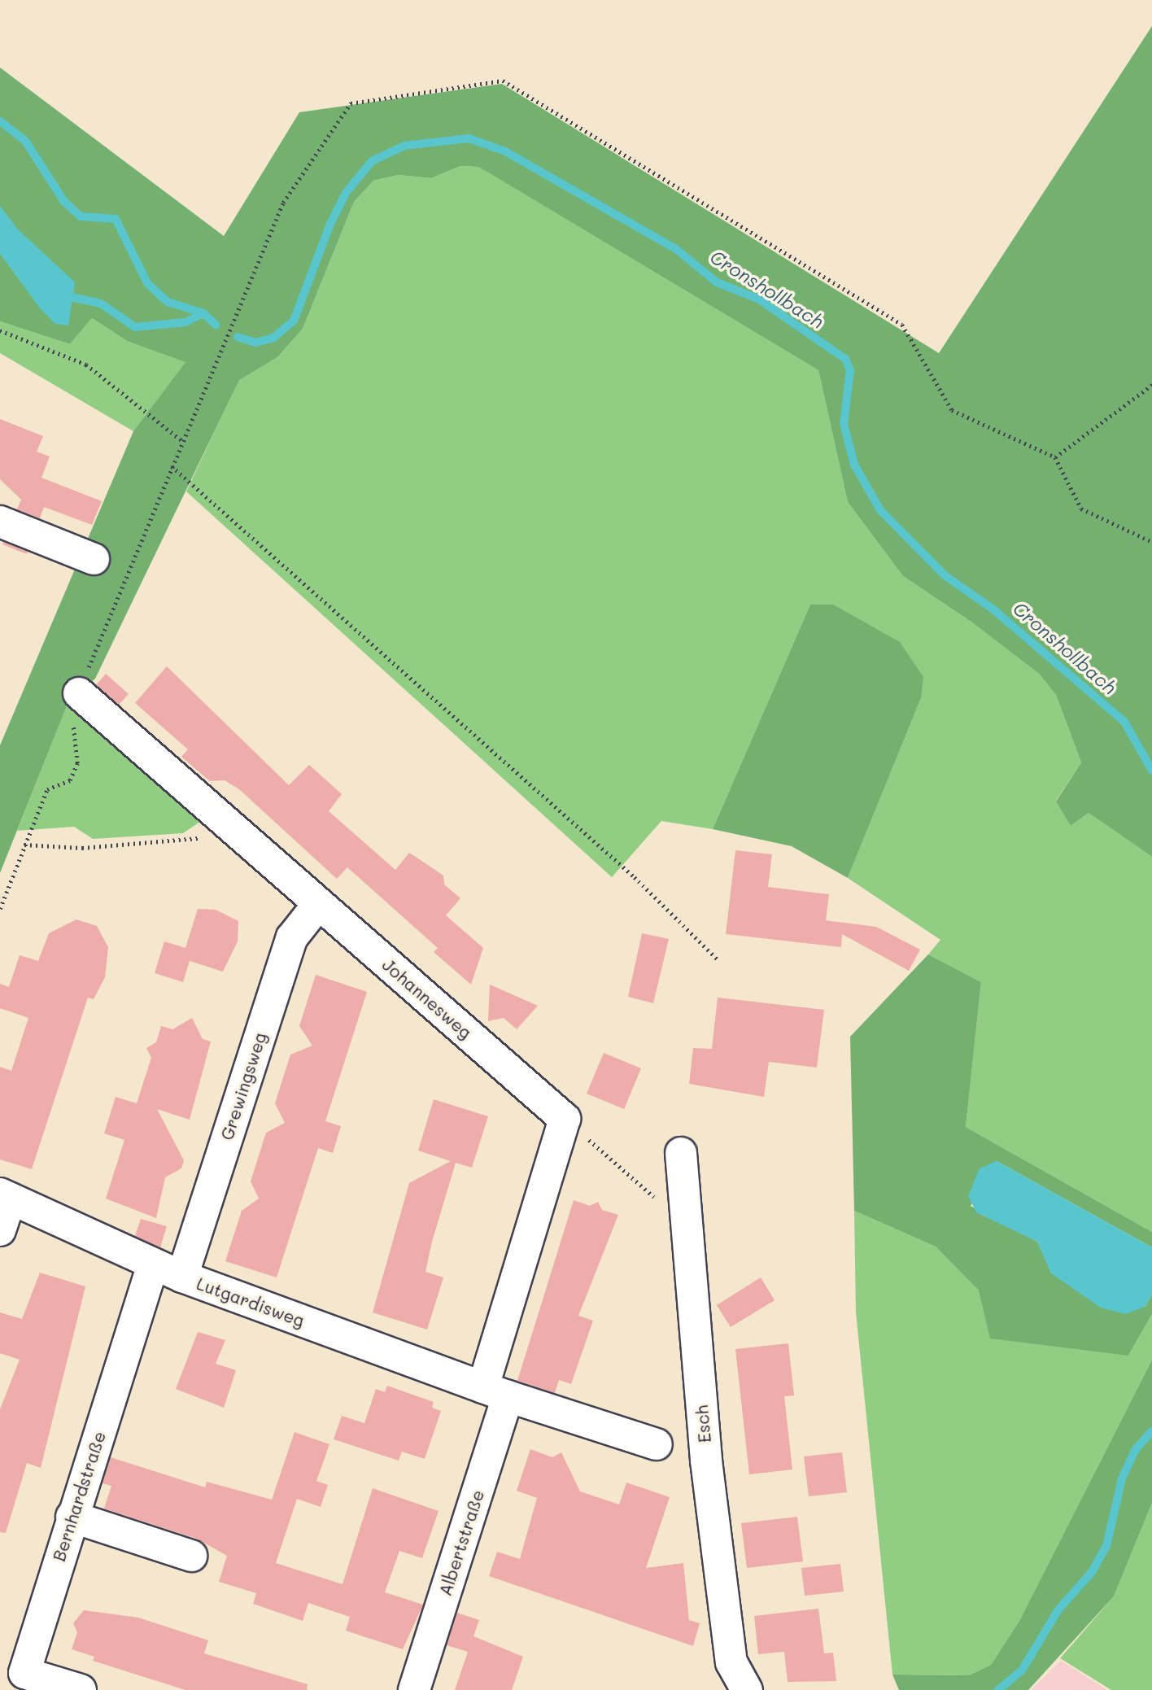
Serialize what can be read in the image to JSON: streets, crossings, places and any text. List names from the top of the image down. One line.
{"streets":{"street":["Johannesweg","Grewingsweg","Lutgardisweg","Esch","Bernhardstraße","Albertstraße"]},"crossings":[["Johannesweg","Grewingsweg"],["Grewingsweg","Lutgardisweg"],["Lutgardisweg","Bernhardstraße"],["Lutgardisweg","Albertstraße"]],"water":["Cronshollbach"]}
